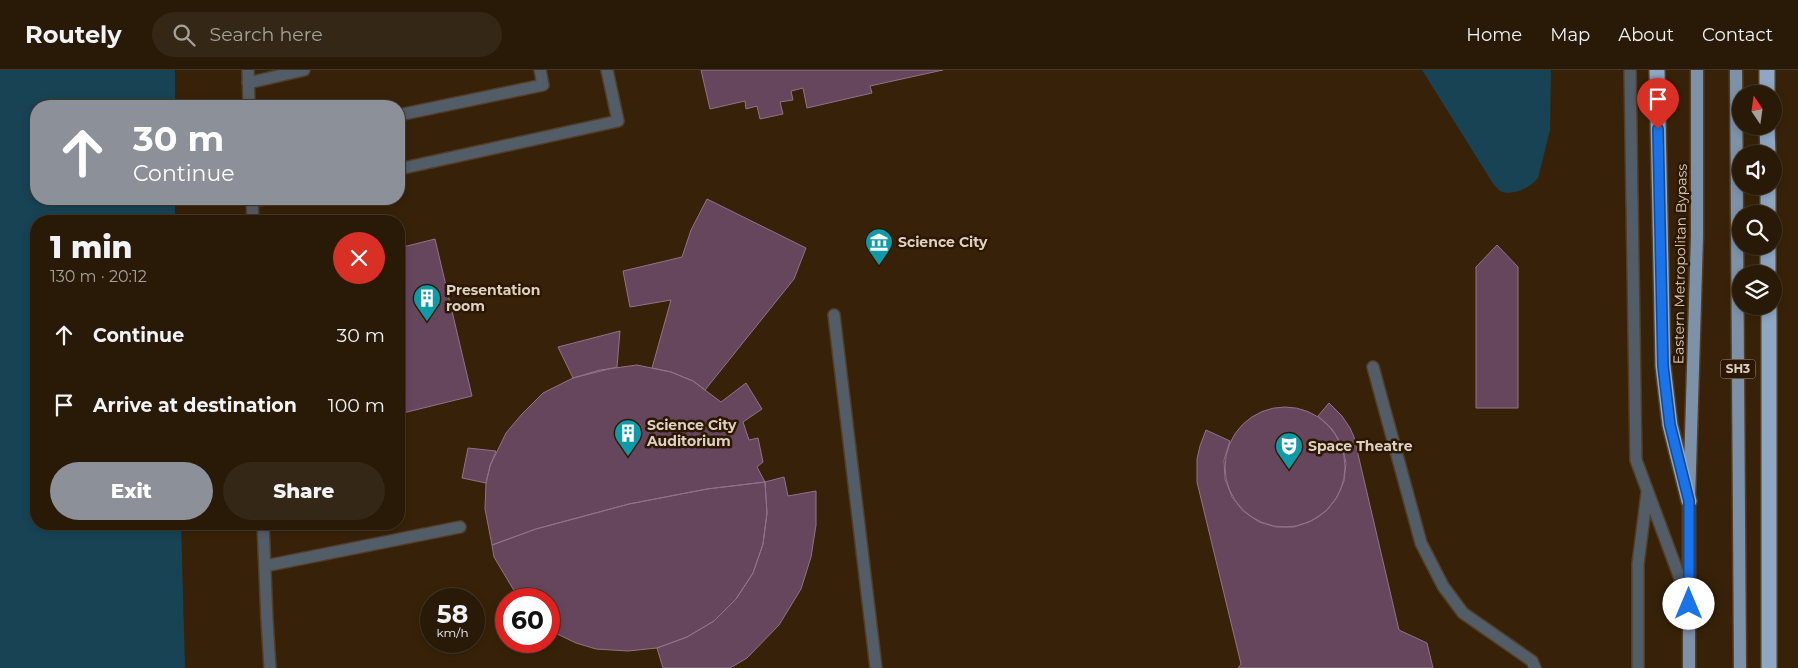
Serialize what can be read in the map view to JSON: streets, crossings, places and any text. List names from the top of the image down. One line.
{"streets":{"main road":["Eastern Metropolitan Bypass","SH3"]},"places":{"museum":["Science City"],"building":["Presentation room","Science City Auditorium"],"theatre":["Space Theatre"]},"north":"top","page":{"header":"Routely","search":"Search here","nav":["Home","Map","About","Contact"],"turn":["30 m","Continue"],"heading":["1 min","130 m · 20:12"],"list":[{"name":"Continue","value":"30 m"},{"name":"Arrive at destination","value":"100 m"}],"buttons":["Exit","Share"],"speed":"58 km/h","limit":"60"}}
